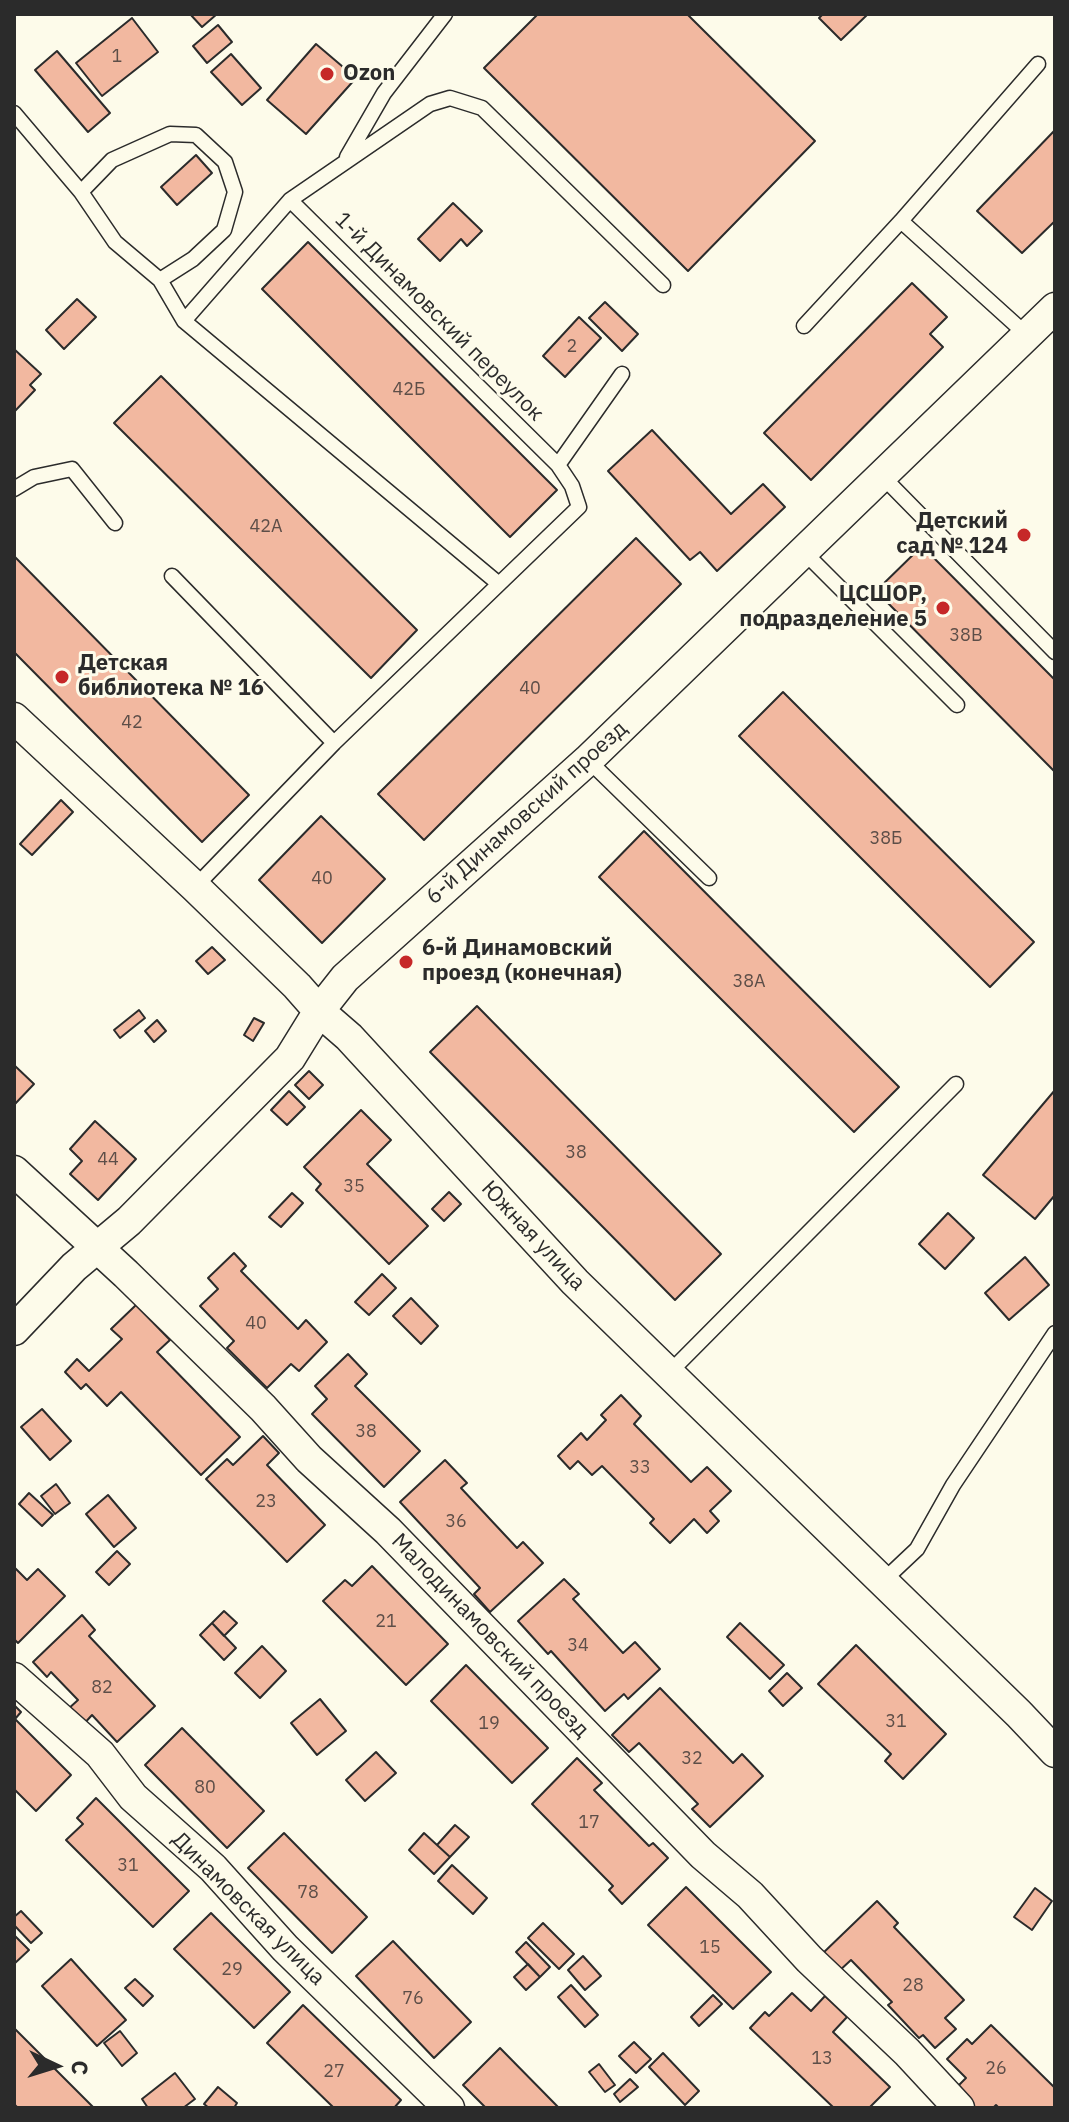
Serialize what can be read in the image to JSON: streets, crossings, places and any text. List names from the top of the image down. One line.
{"streets":{"street":["6-й Динамовский проезд","Южная улица","Малодинамовский проезд","Динамовская улица"],"lane":["1-й Динамовский переулок"]},"crossings":[["6-й Динамовский проезд","Южная улица"],["6-й Динамовский проезд","Малодинамовский проезд"]],"places":["Ozon","Детский сад № 124","ЦСШОР, подразделение 5","Детская библиотека № 16","6-й Динамовский проезд (конечная)"],"house_numbers":["1","2","42Б","42А","38В","40","42","38Б","40","38А","38","44","35","40","38","33","23","36","21","34","82","31","19","32","80","17","31","78","15","29","28","76","13","26","27"],"north":"right"}
